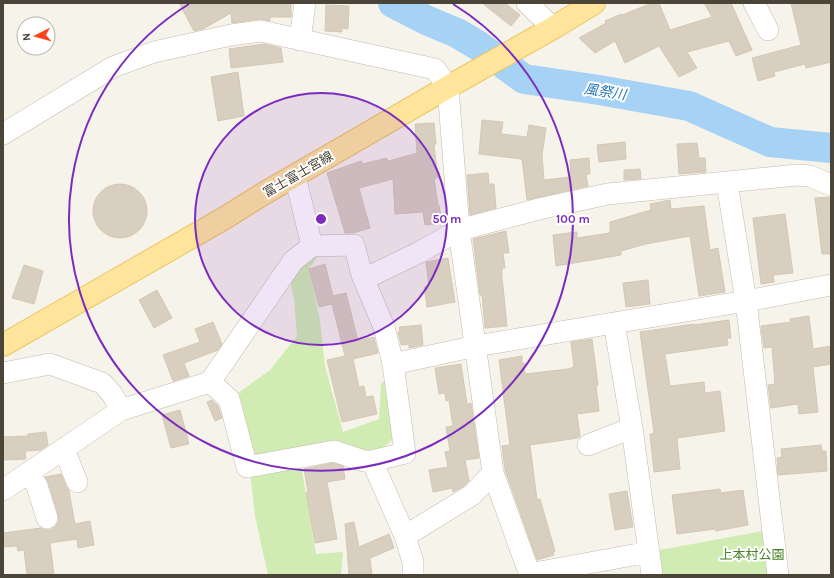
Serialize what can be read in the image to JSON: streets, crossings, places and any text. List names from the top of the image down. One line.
{"streets":{"main road":["富士富士宮線"]},"water":["風祭川"],"parks":["上本村公園"],"north":"left","rings":["50 m","100 m"]}
